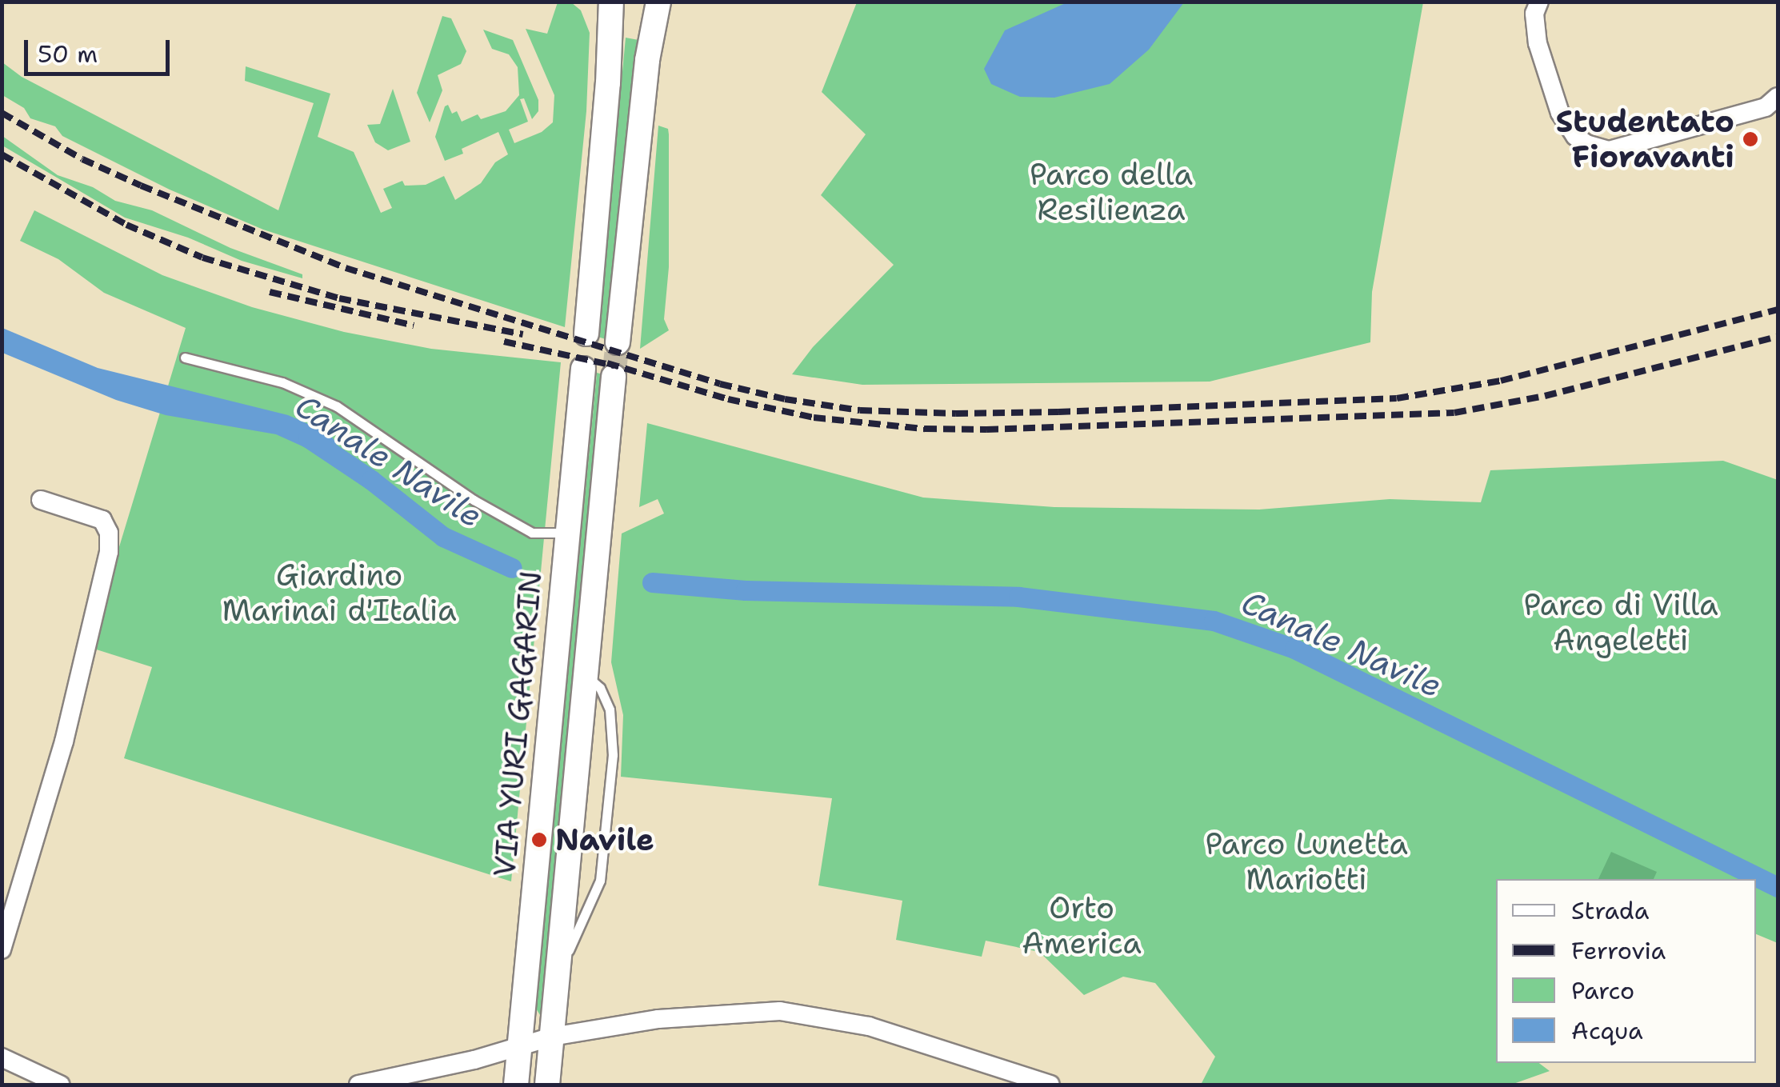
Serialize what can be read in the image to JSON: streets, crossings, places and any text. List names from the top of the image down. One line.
{"streets":{"main road":["VIA YURI GAGARIN"]},"water":["Canale Navile"],"parks":["Parco della Resilienza","Giardino Marinai d'Italia","Parco di Villa Angeletti","Parco Lunetta Mariotti","Orto America"],"places":["Studentato Fioravanti","Navile"],"legend":["Strada","Ferrovia","Parco","Acqua"],"scale_bar":"50 m"}
